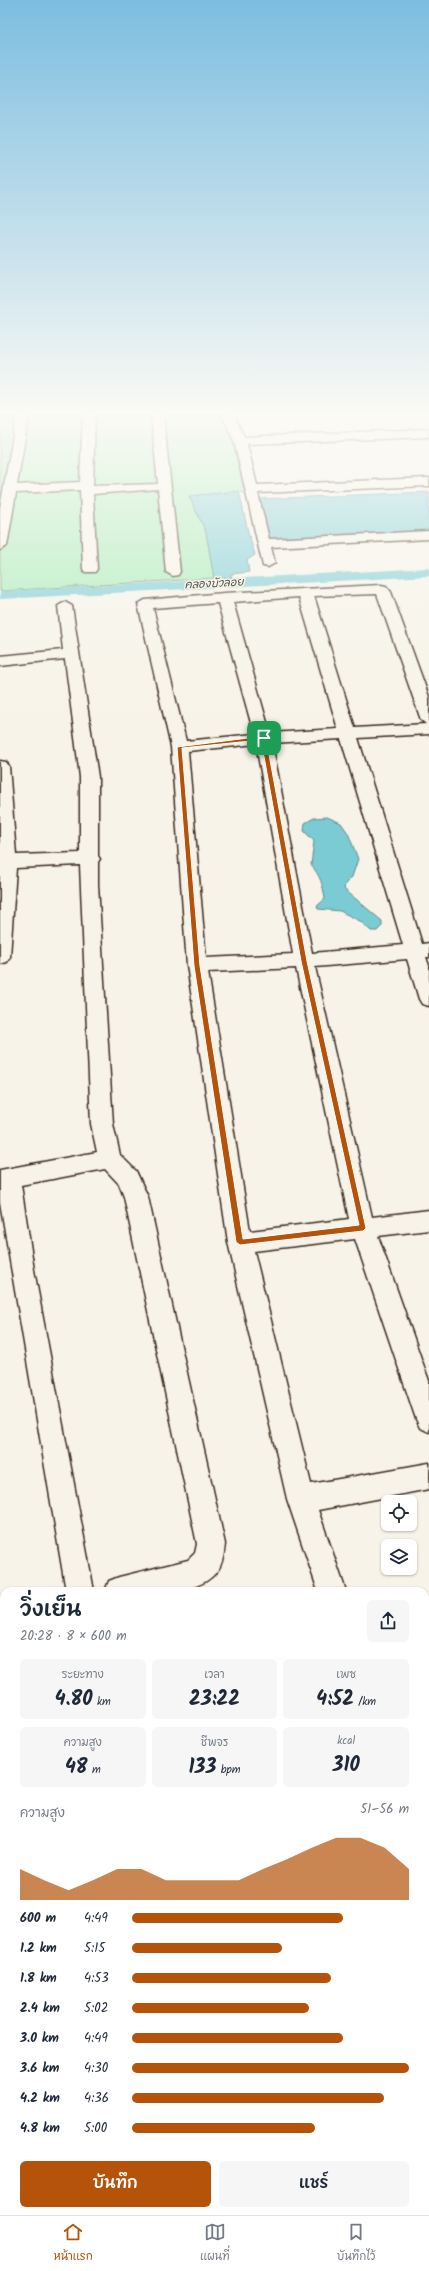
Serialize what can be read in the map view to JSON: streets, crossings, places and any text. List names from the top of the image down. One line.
{"water":["คลองบัวลอย"],"page":{"heading":["วิ่งเย็น","20:28 · 8 × 600 m"],"stats":[["ระยะทาง","4.80 km"],["เวลา","23:22"],["เพซ","4:52 /km"],["ความสูง","48 m"],["ชีพจร","133 bpm"],["kcal","310"]],"chart":["ความสูง","51–56 m"],"list":[{"name":"600 m","note":"4:49"},{"name":"1.2 km","note":"5:15"},{"name":"1.8 km","note":"4:53"},{"name":"2.4 km","note":"5:02"},{"name":"3.0 km","note":"4:49"},{"name":"3.6 km","note":"4:30"},{"name":"4.2 km","note":"4:36"},{"name":"4.8 km","note":"5:00"}],"buttons":["บันทึก","แชร์"],"tabs":["หน้าแรก","แผนที่","บันทึกไว้"]}}
